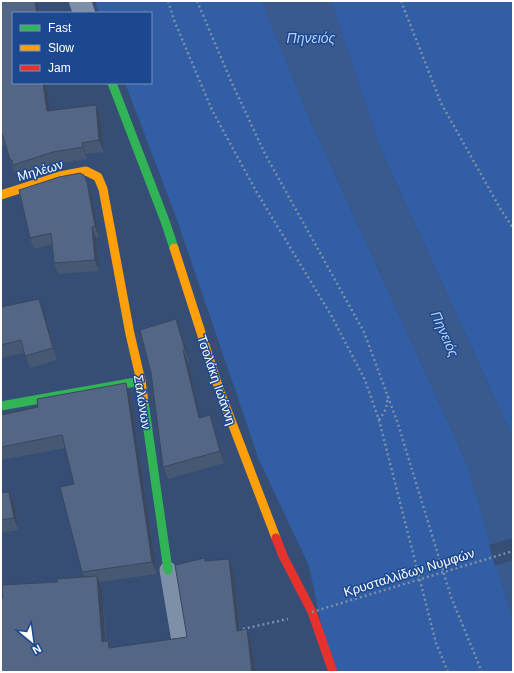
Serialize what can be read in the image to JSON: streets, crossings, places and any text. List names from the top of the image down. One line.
{"streets":{"street":["Μηλέων","Τσολάκη Ιωάννη","Σαλώνων"],"path":["Κρυσταλλίδων Νυμφών"]},"crossings":[["Μηλέων","Σαλώνων"],["Τσολάκη Ιωάννη","Κρυσταλλίδων Νυμφών"]],"water":["Πηνειός"],"legend":["Fast","Slow","Jam"],"north":"bottom right"}
